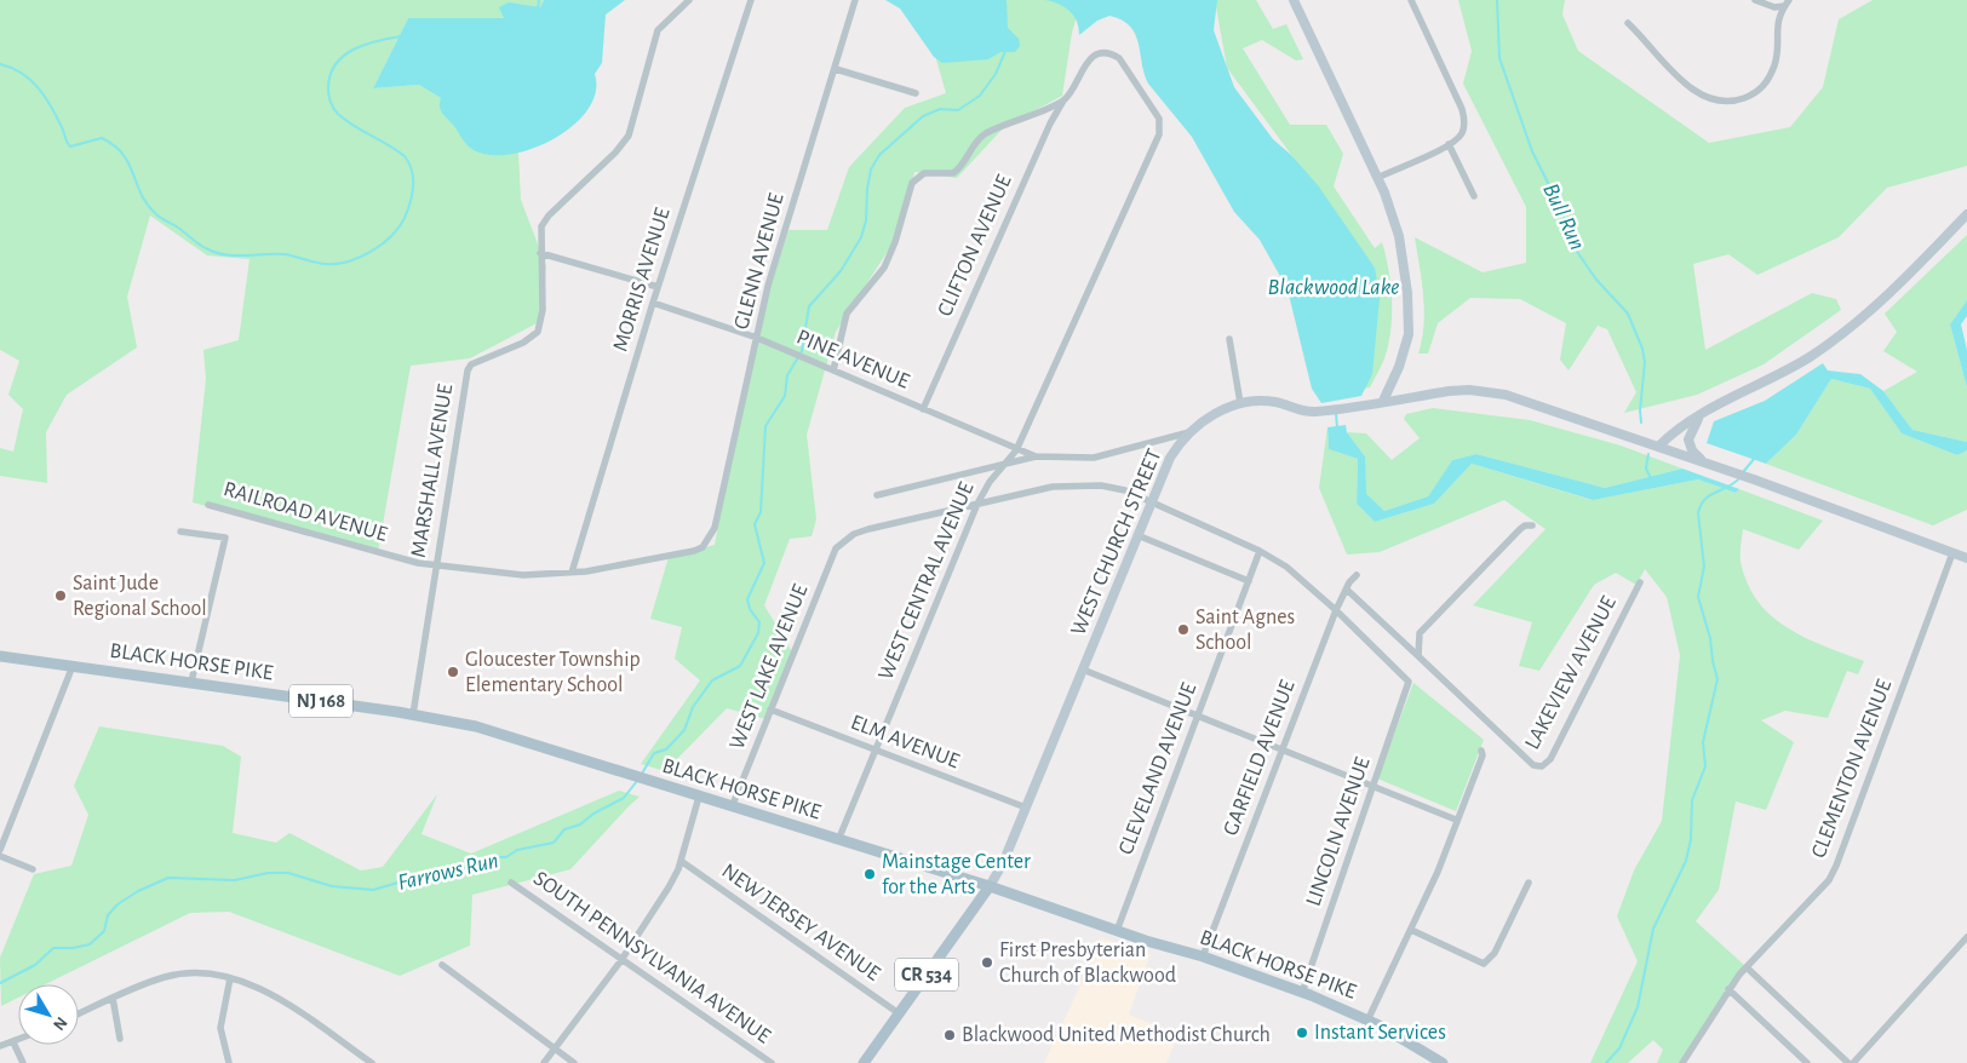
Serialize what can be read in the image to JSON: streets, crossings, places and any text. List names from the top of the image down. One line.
{"streets":{"main road":["WEST CHURCH STREET","BLACK HORSE PIKE","NJ 168","CR 534"],"street":["CLIFTON AVENUE","GLENN AVENUE","MORRIS AVENUE","PINE AVENUE","MARSHALL AVENUE","RAILROAD AVENUE","WEST CENTRAL AVENUE","WEST LAKE AVENUE","LAKEVIEW AVENUE","ELM AVENUE","GARFIELD AVENUE","CLEVELAND AVENUE","CLEMENTON AVENUE","LINCOLN AVENUE","NEW JERSEY AVENUE","SOUTH PENNSYLVANIA AVENUE"]},"crossings":[["CLIFTON AVENUE","PINE AVENUE"],["CLIFTON AVENUE","WEST CENTRAL AVENUE"],["GLENN AVENUE","PINE AVENUE"],["GLENN AVENUE","RAILROAD AVENUE"],["MORRIS AVENUE","PINE AVENUE"],["MORRIS AVENUE","RAILROAD AVENUE"],["PINE AVENUE","WEST CENTRAL AVENUE"],["MARSHALL AVENUE","RAILROAD AVENUE"],["MARSHALL AVENUE","BLACK HORSE PIKE"],["WEST CHURCH STREET","BLACK HORSE PIKE"],["WEST CHURCH STREET","ELM AVENUE"],["WEST CHURCH STREET","CLEMENTON AVENUE"],["WEST CHURCH STREET","CR 534"],["WEST CENTRAL AVENUE","BLACK HORSE PIKE"],["WEST CENTRAL AVENUE","WEST LAKE AVENUE"],["WEST CENTRAL AVENUE","ELM AVENUE"],["BLACK HORSE PIKE","WEST LAKE AVENUE"],["BLACK HORSE PIKE","GARFIELD AVENUE"],["BLACK HORSE PIKE","CLEVELAND AVENUE"],["BLACK HORSE PIKE","LINCOLN AVENUE"],["BLACK HORSE PIKE","CR 534"],["WEST LAKE AVENUE","ELM AVENUE"],["GARFIELD AVENUE","LINCOLN AVENUE"],["NEW JERSEY AVENUE","CR 534"]],"water":["Bull Run","Blackwood Lake","Farrows Run"],"places":["Saint Jude Regional School","Saint Agnes School","Gloucester Township Elementary School","Mainstage Center for the Arts","First Presbyterian Church of Blackwood","Instant Services","Blackwood United Methodist Church"],"north":"bottom right"}
